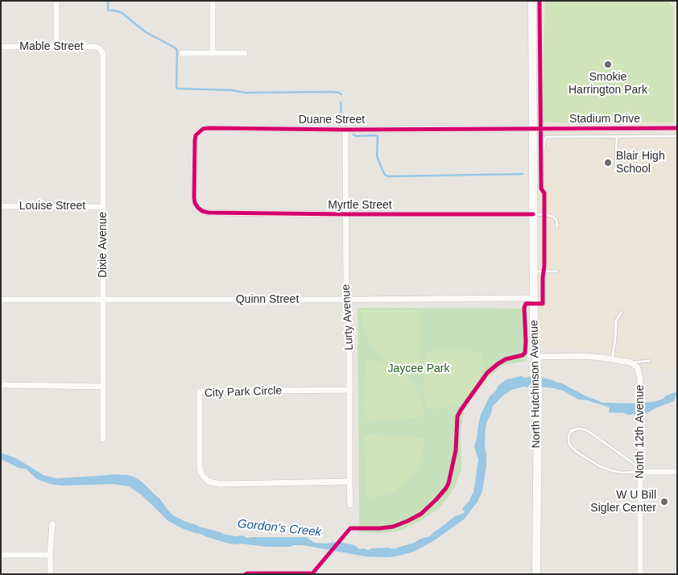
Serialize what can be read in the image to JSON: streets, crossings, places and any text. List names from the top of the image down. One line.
{"streets":{"main road":["North Hutchinson Avenue"],"street":["Mable Street","Stadium Drive","Duane Street","Myrtle Street","Louise Street","Dixie Avenue","Quinn Street","Lurty Avenue","City Park Circle","North 12th Avenue"]},"crossings":[["Mable Street","Dixie Avenue"],["Stadium Drive","Duane Street"],["Stadium Drive","North Hutchinson Avenue"],["Duane Street","Myrtle Street"],["Duane Street","Lurty Avenue"],["Duane Street","North Hutchinson Avenue"],["Myrtle Street","Lurty Avenue"],["Myrtle Street","North Hutchinson Avenue"],["Louise Street","Dixie Avenue"],["Dixie Avenue","Quinn Street"],["Quinn Street","Lurty Avenue"],["Quinn Street","North Hutchinson Avenue"],["Lurty Avenue","City Park Circle"]],"water":["Gordon's Creek"],"parks":["Jaycee Park"],"places":["Smokie Harrington Park","Blair High School","W U Bill Sigler Center"]}
